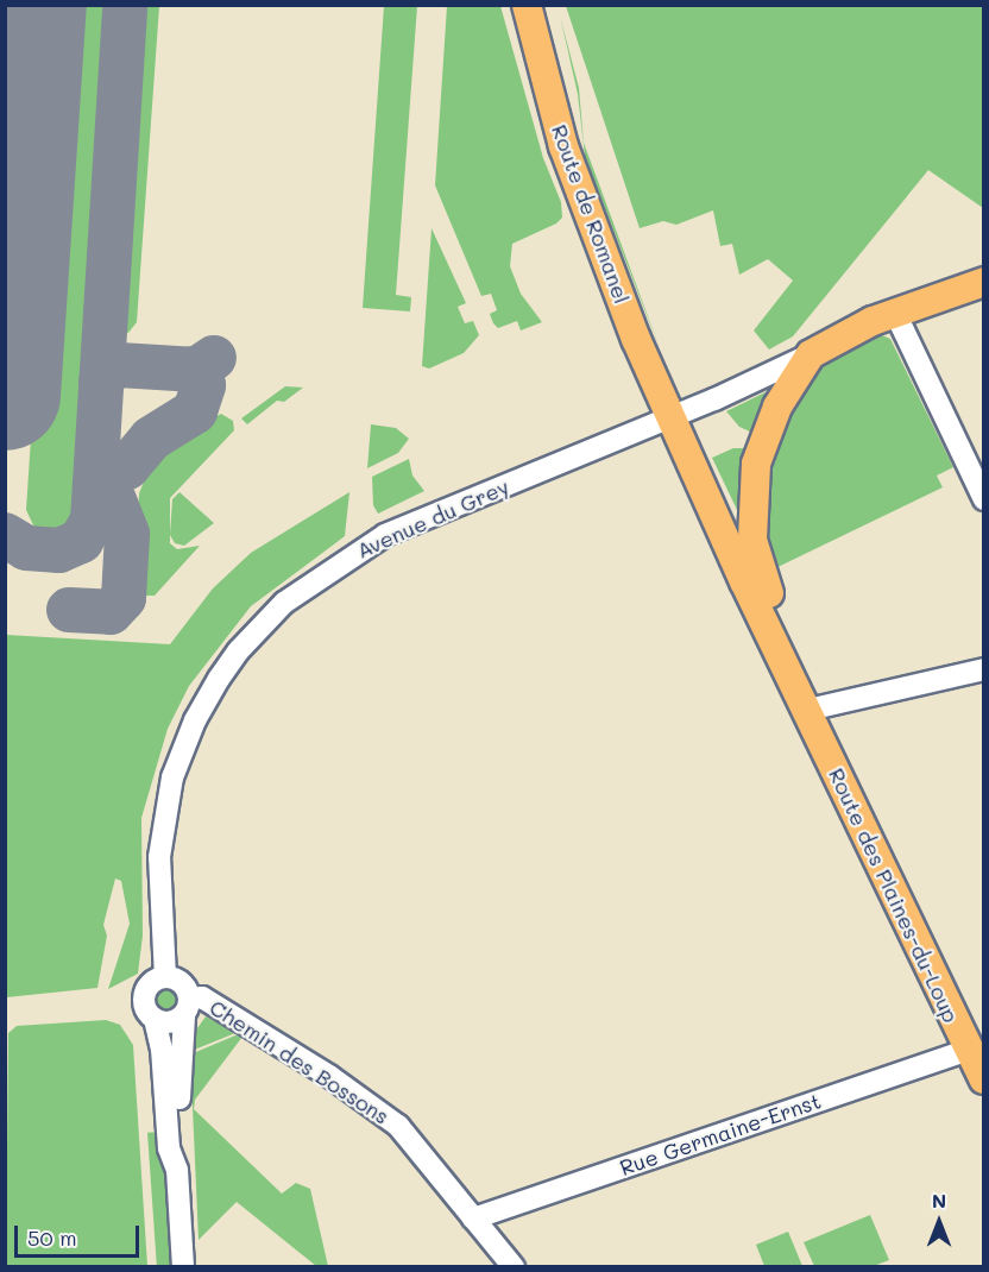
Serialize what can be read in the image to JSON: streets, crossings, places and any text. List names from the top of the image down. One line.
{"streets":{"main road":["Route de Romanel","Route des Plaines-du-Loup"],"street":["Avenue du Grey","Chemin des Bossons","Rue Germaine-Ernst"]},"crossings":[["Route de Romanel","Avenue du Grey"],["Route de Romanel","Route des Plaines-du-Loup"],["Avenue du Grey","Route des Plaines-du-Loup"],["Avenue du Grey","Chemin des Bossons"],["Route des Plaines-du-Loup","Rue Germaine-Ernst"],["Chemin des Bossons","Rue Germaine-Ernst"]],"scale_bar":"50 m","north":"top"}
